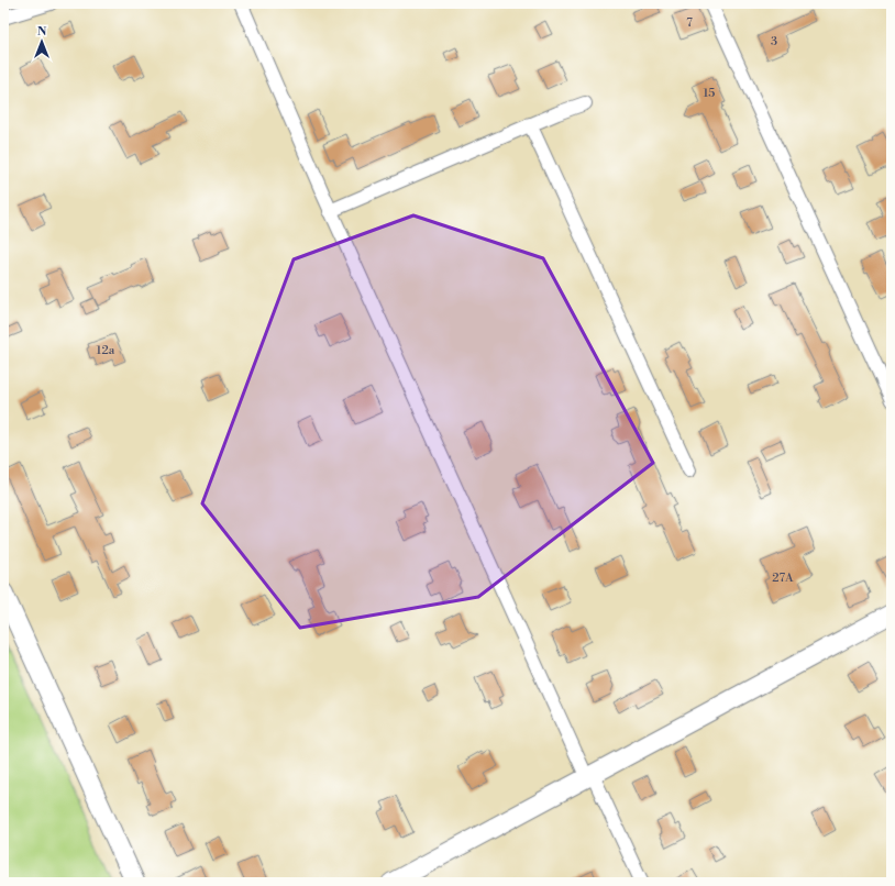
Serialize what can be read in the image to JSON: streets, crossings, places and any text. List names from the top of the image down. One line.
{"house_numbers":["7","3","15","12a","27A"],"north":"top"}
